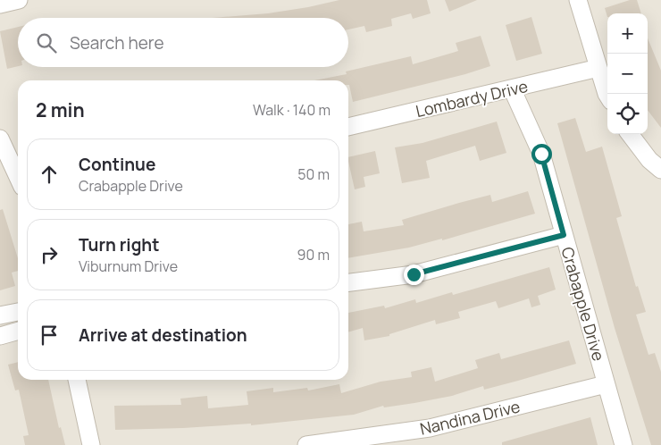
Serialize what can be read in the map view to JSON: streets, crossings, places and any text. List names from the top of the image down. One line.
{"streets":{"street":["Lombardy Drive","Crabapple Drive","Nandina Drive"]},"crossings":[["Lombardy Drive","Crabapple Drive"],["Crabapple Drive","Nandina Drive"]],"page":{"map_buttons":["+","−"],"search":"Search here","heading":["2 min","Walk · 140 m"],"list":[["Continue","Crabapple Drive","50 m"],["Turn right","Viburnum Drive","90 m"],"Arrive at destination"]}}
